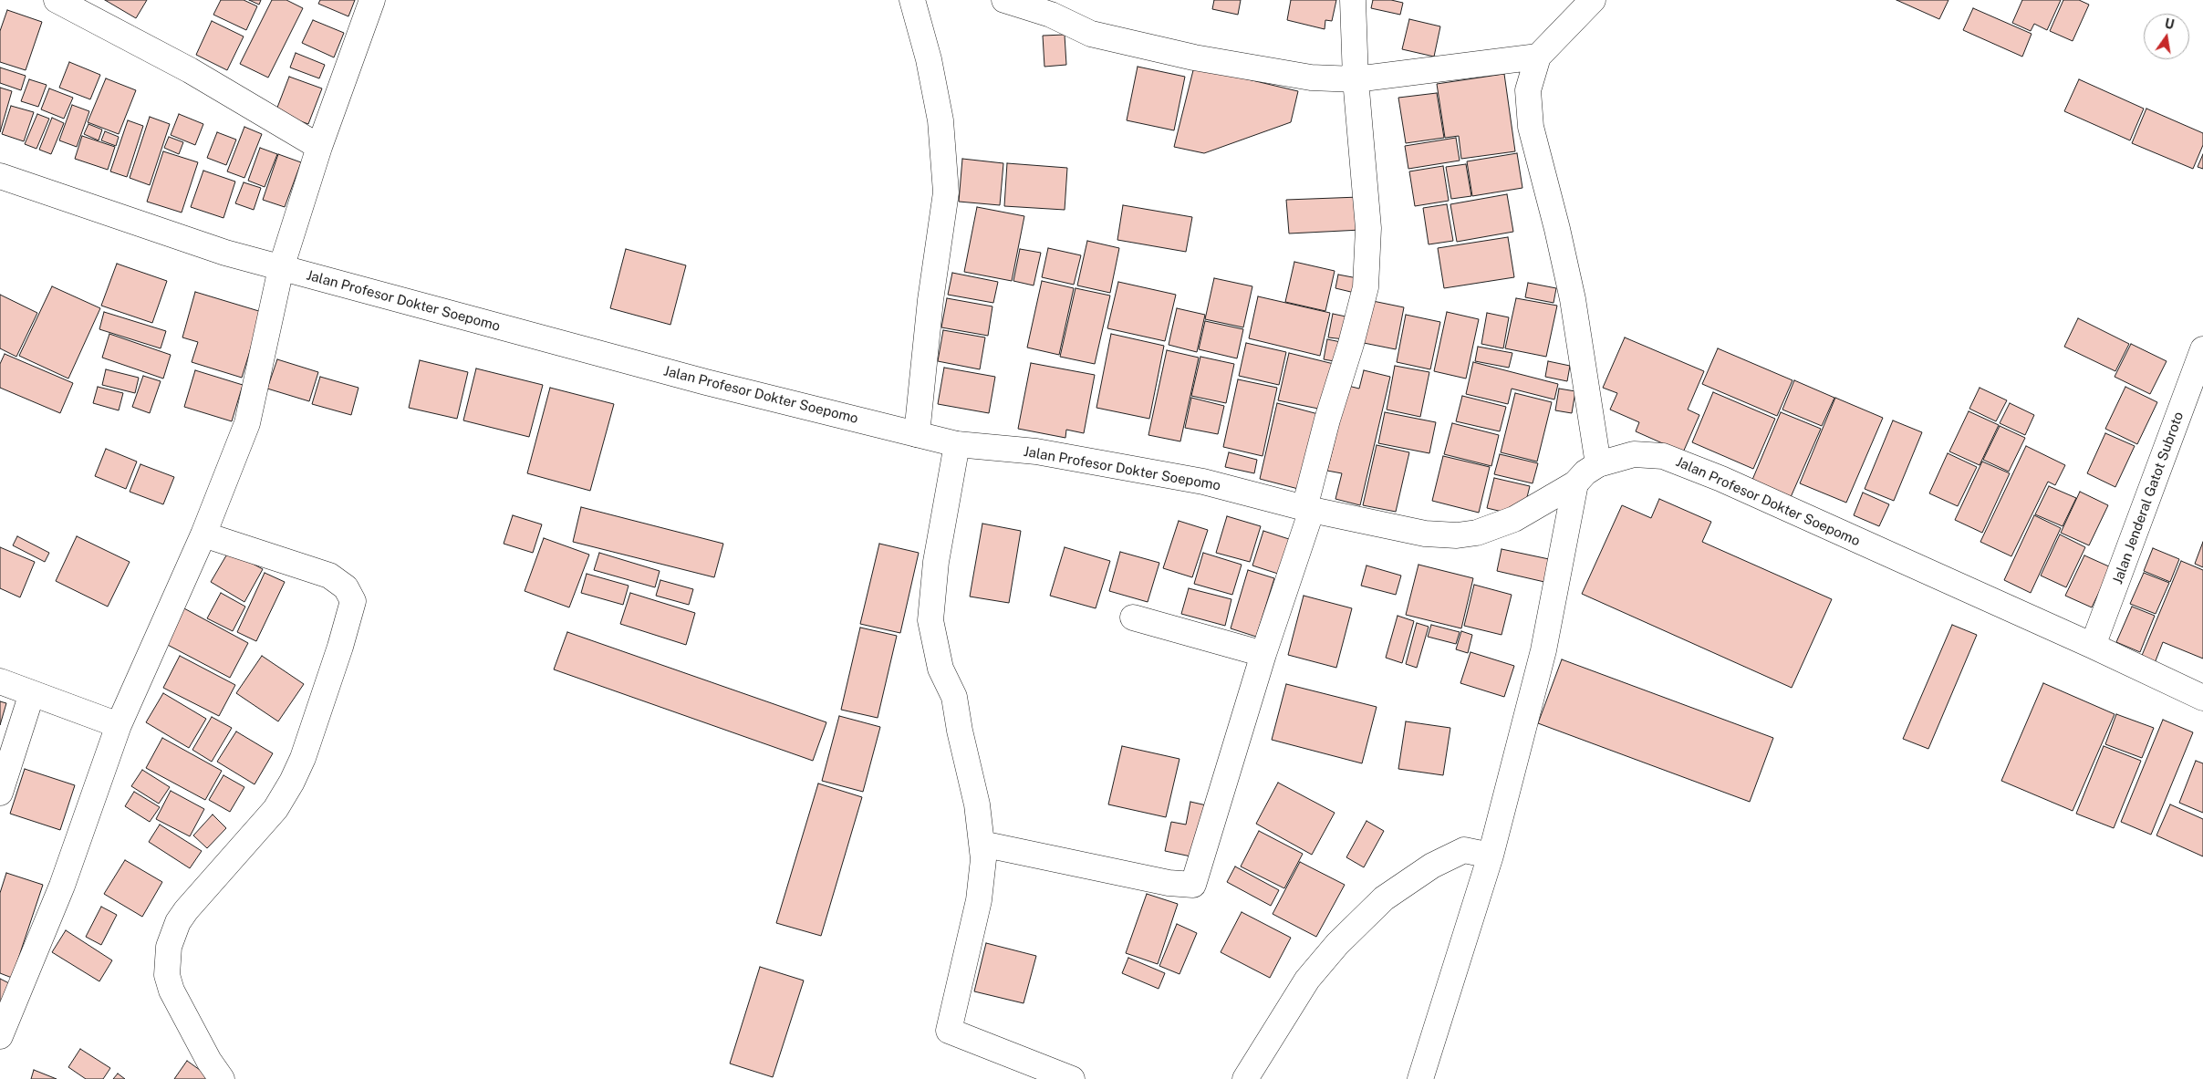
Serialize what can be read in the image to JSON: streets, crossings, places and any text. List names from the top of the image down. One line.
{"streets":{"street":["Jalan Profesor Dokter Soepomo","Jalan Jenderal Gatot Subroto"]},"crossings":[["Jalan Profesor Dokter Soepomo","Jalan Jenderal Gatot Subroto"]],"north":"top"}
